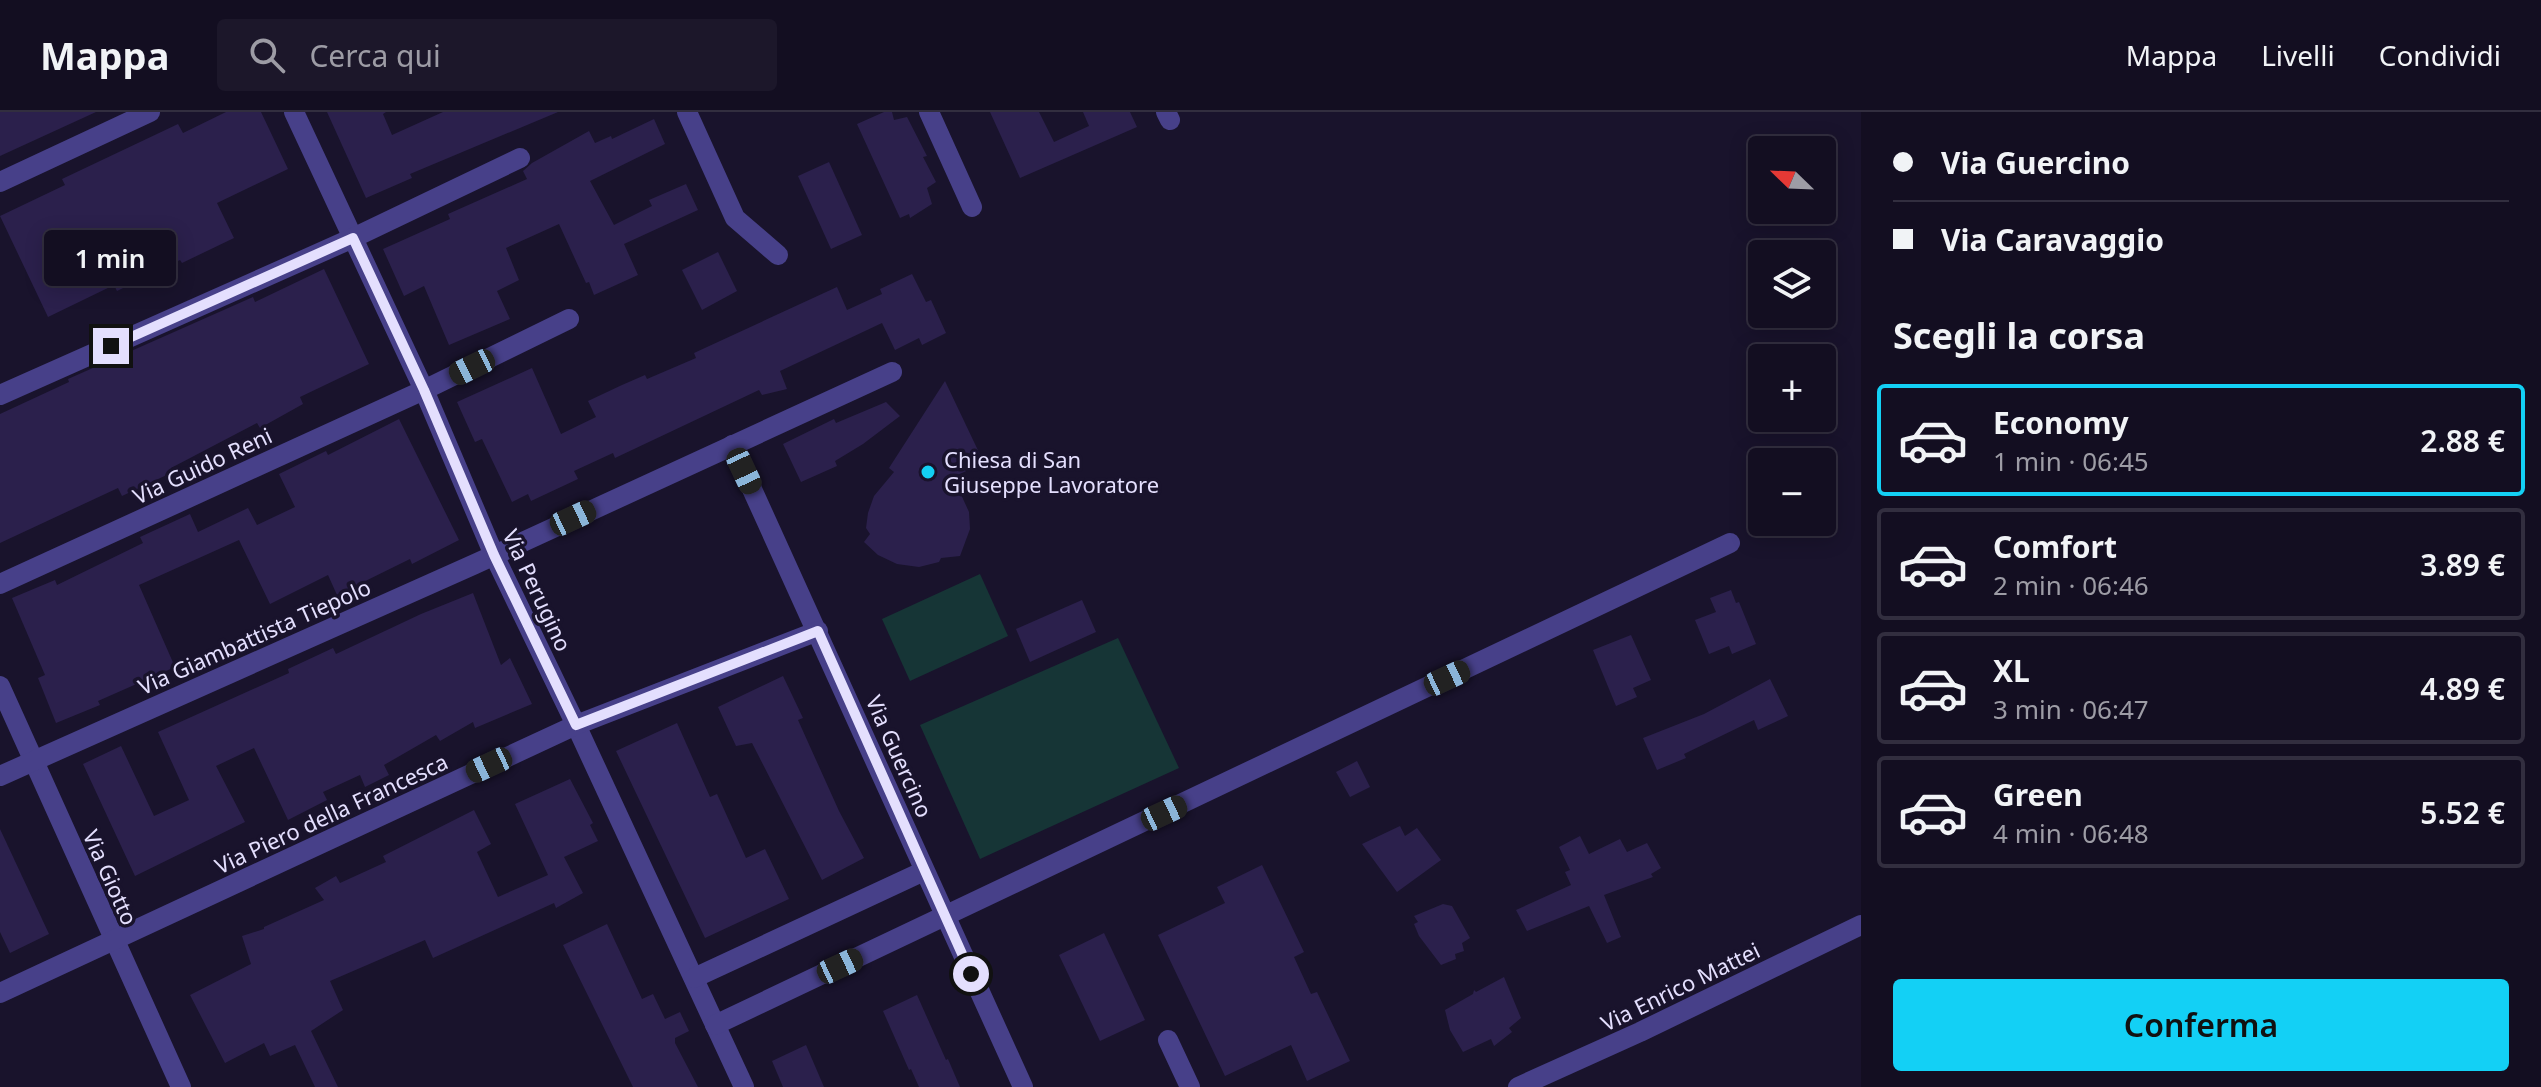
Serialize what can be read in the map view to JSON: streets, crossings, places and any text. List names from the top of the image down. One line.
{"streets":{"street":["Via Guido Reni","Via Perugino","Via Giambattista Tiepolo","Via Guercino","Via Piero della Francesca","Via Giotto","Via Enrico Mattei"]},"crossings":[["Via Guido Reni","Via Perugino"],["Via Perugino","Via Giambattista Tiepolo"],["Via Perugino","Via Piero della Francesca"],["Via Giambattista Tiepolo","Via Guercino"],["Via Giambattista Tiepolo","Via Giotto"],["Via Guercino","Via Piero della Francesca"],["Via Piero della Francesca","Via Giotto"]],"places":["Chiesa di San Giuseppe Lavoratore"],"north":"top left","page":{"header":"Mappa","search":"Cerca qui","nav":["Mappa","Livelli","Condividi"],"banner":["Via Guercino","Via Caravaggio"],"map_buttons":["+","−"],"bubble":"1 min","heading":"Scegli la corsa","list":[{"name":"Economy","note":"1 min · 06:45","value":"2.88 €"},{"name":"Comfort","note":"2 min · 06:46","value":"3.89 €"},{"name":"XL","note":"3 min · 06:47","value":"4.89 €"},{"name":"Green","note":"4 min · 06:48","value":"5.52 €"}],"buttons":"Conferma"}}
